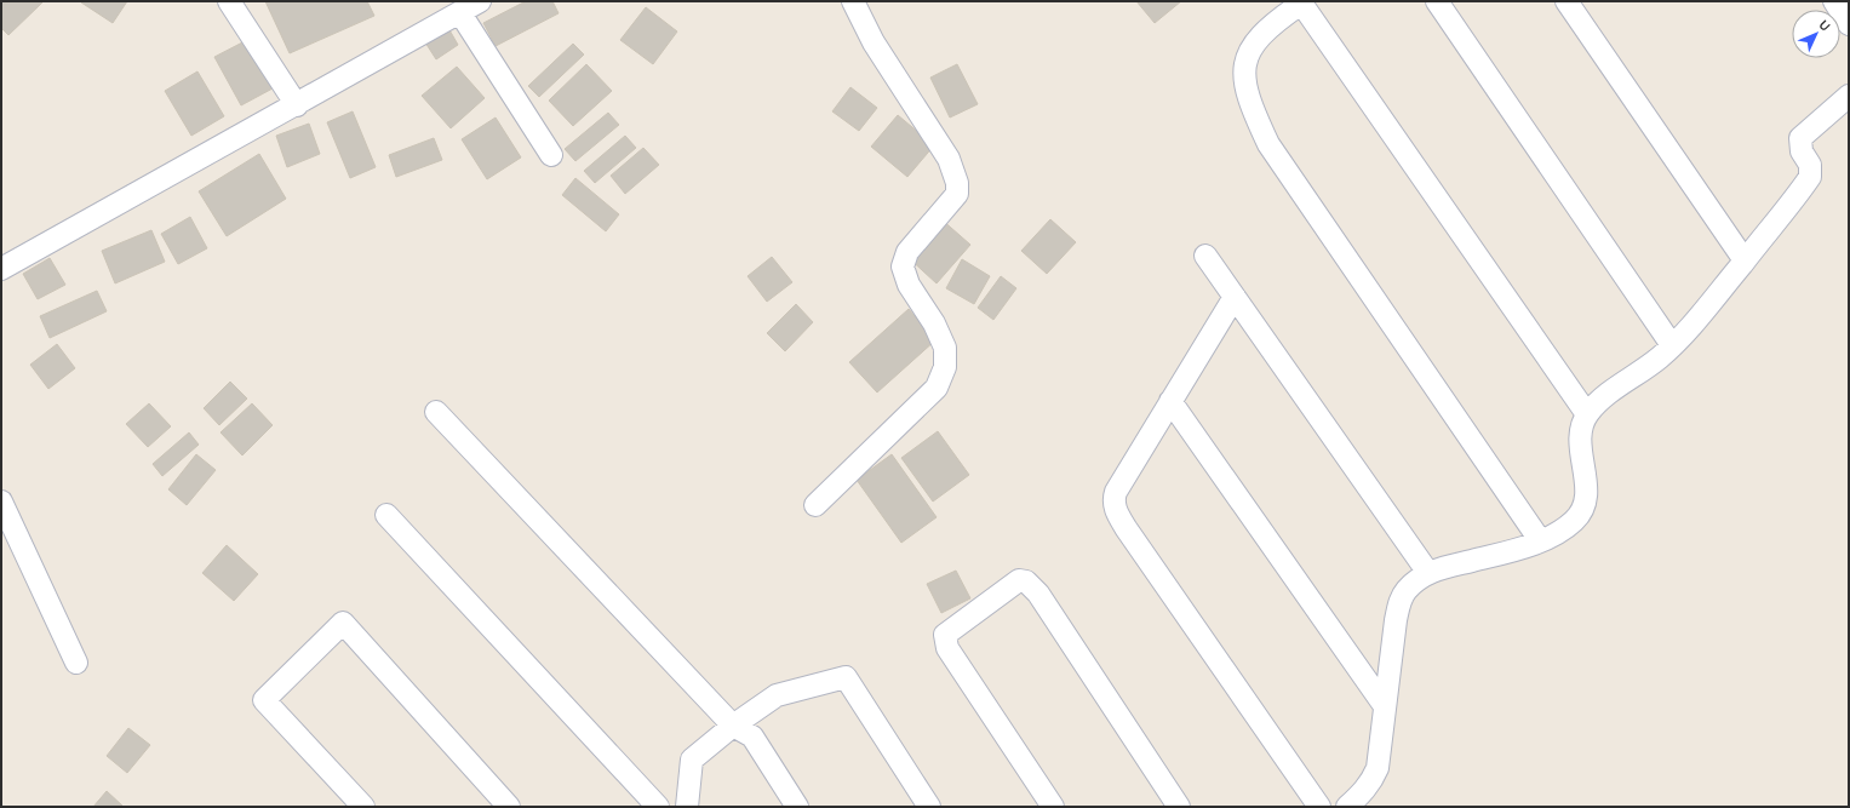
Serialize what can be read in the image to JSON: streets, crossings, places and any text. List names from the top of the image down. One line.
{"north":"top right"}
